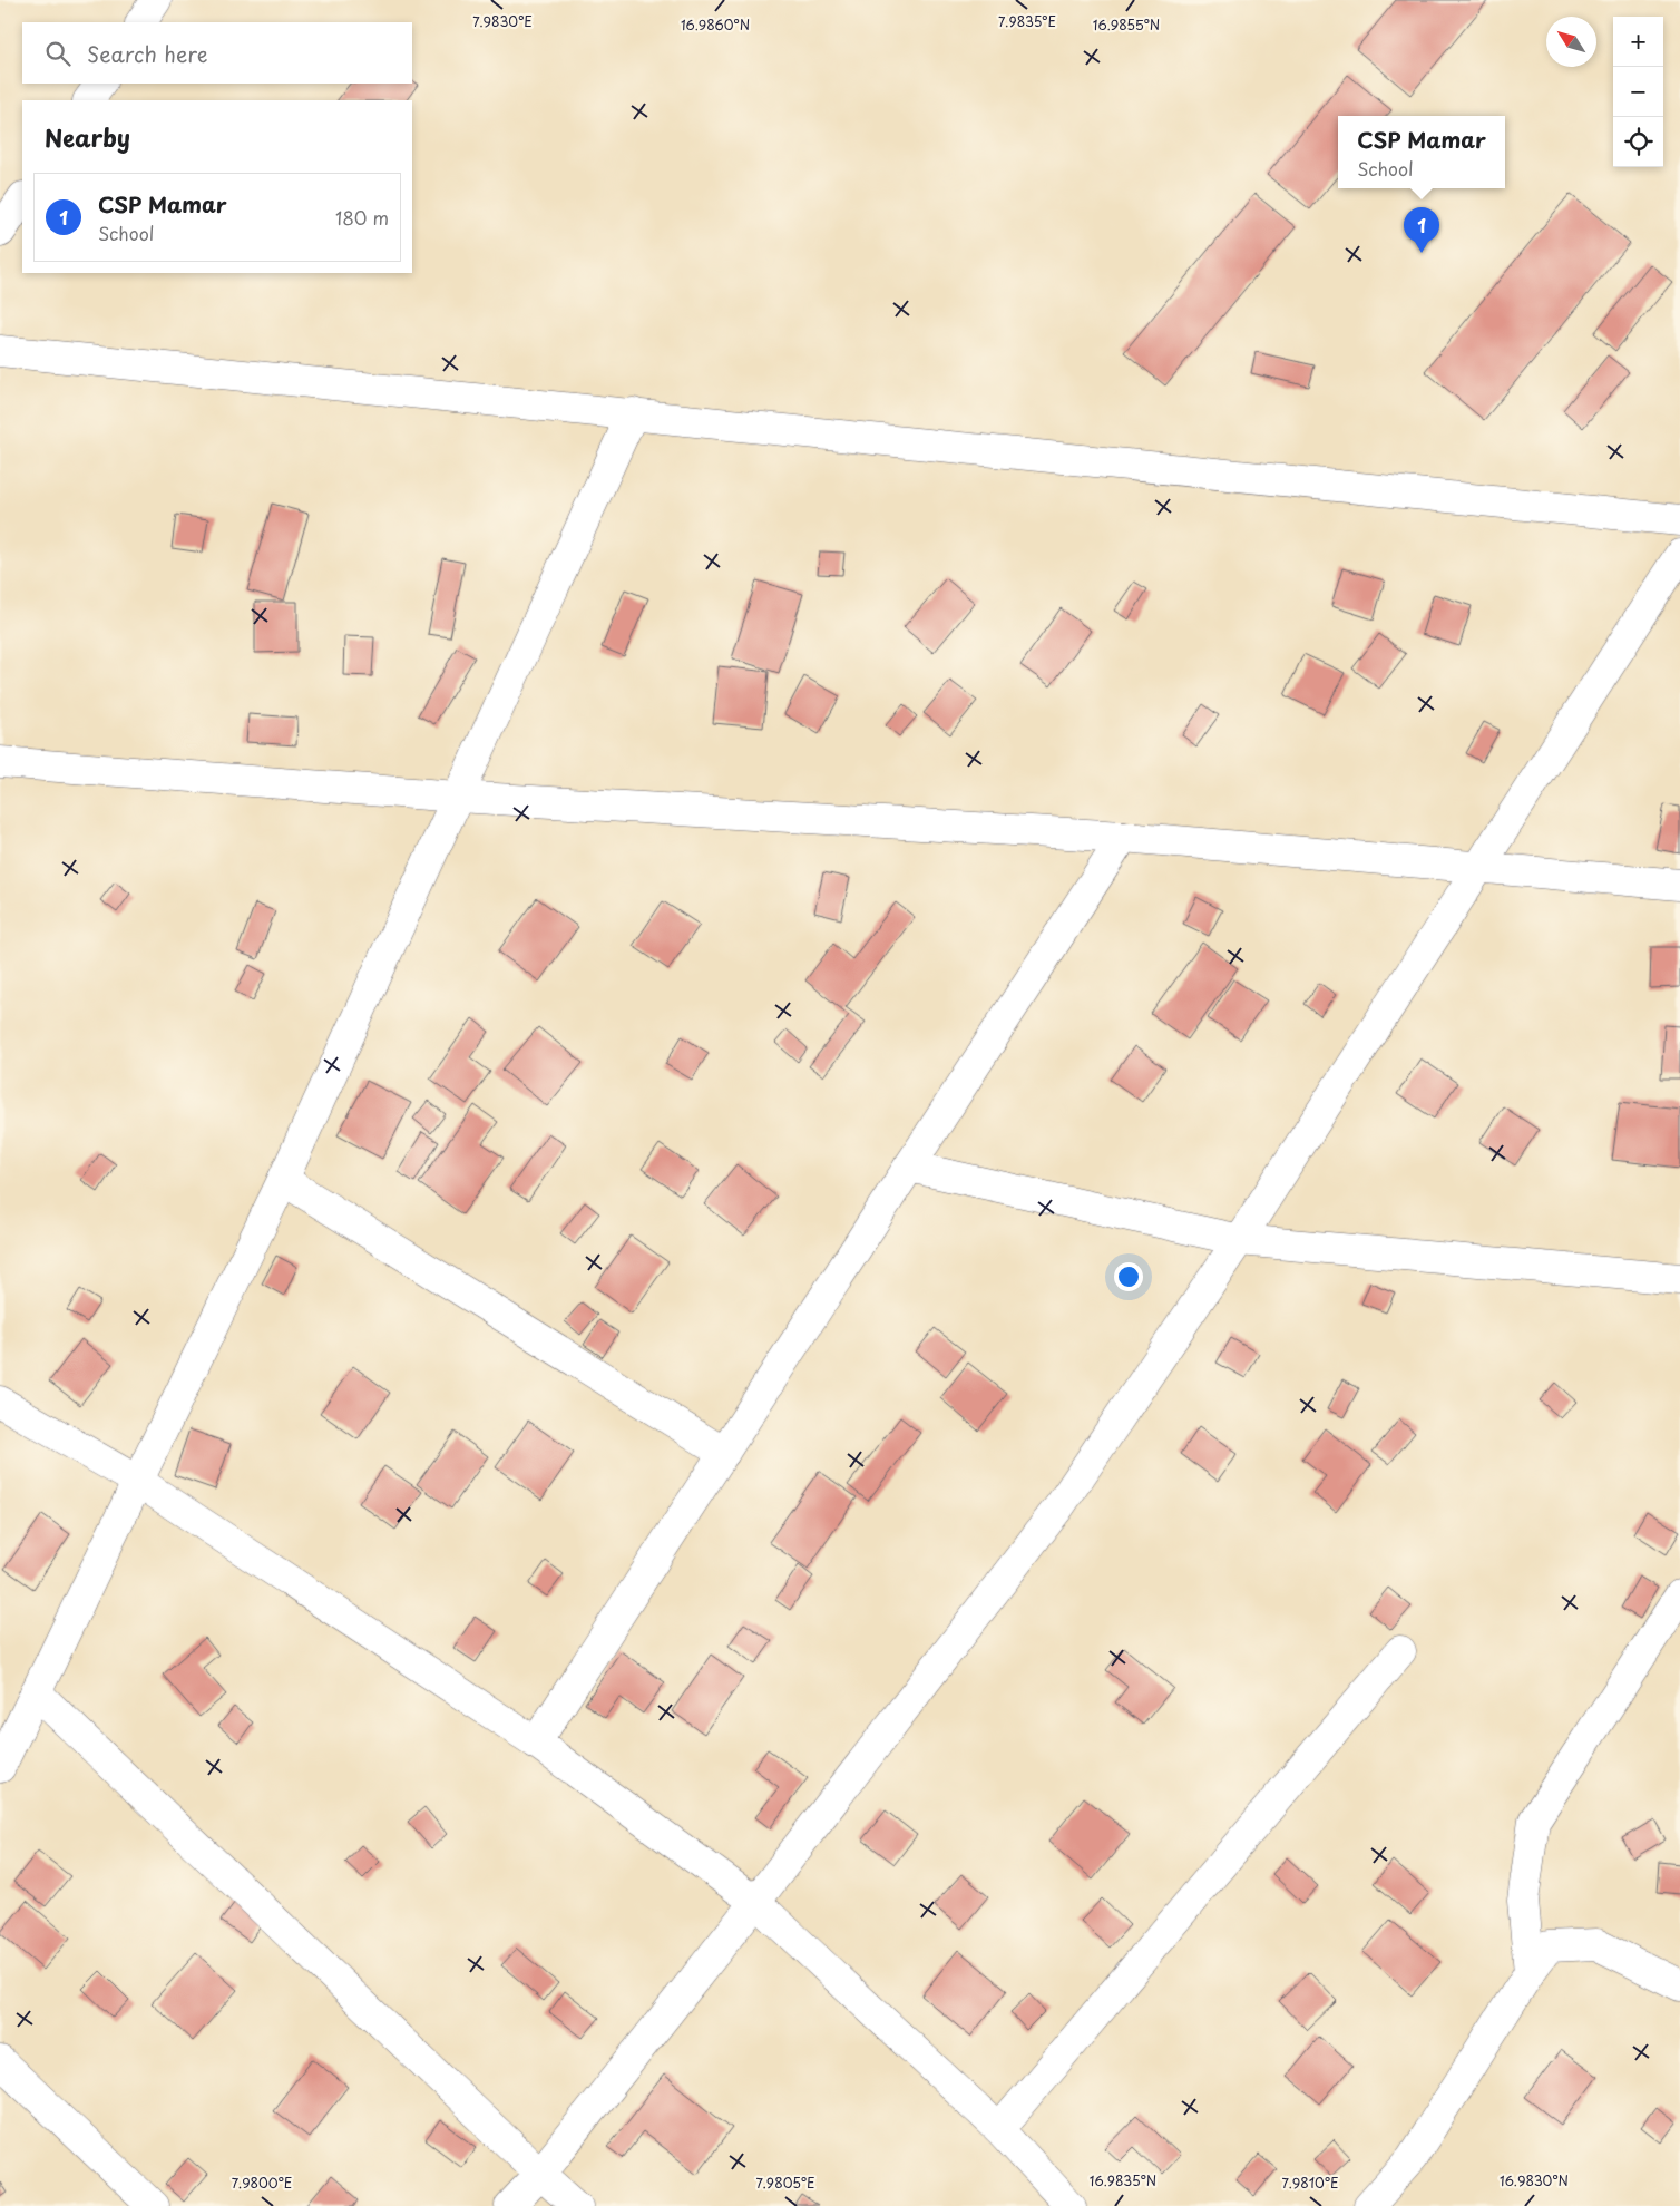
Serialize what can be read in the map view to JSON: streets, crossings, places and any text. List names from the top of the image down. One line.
{"north":"top left","page":{"map_buttons":["+","−"],"search":"Search here","heading":"Nearby","popup":["CSP Mamar","School"],"list":[{"mark":"1","name":"CSP Mamar","note":"School","value":"180 m"}],"pins":"1"},"coordinates":["7.9830°E","7.9835°E","16.9860°N","16.9855°N","16.9835°N","16.9830°N","7.9800°E","7.9805°E","7.9810°E"]}
